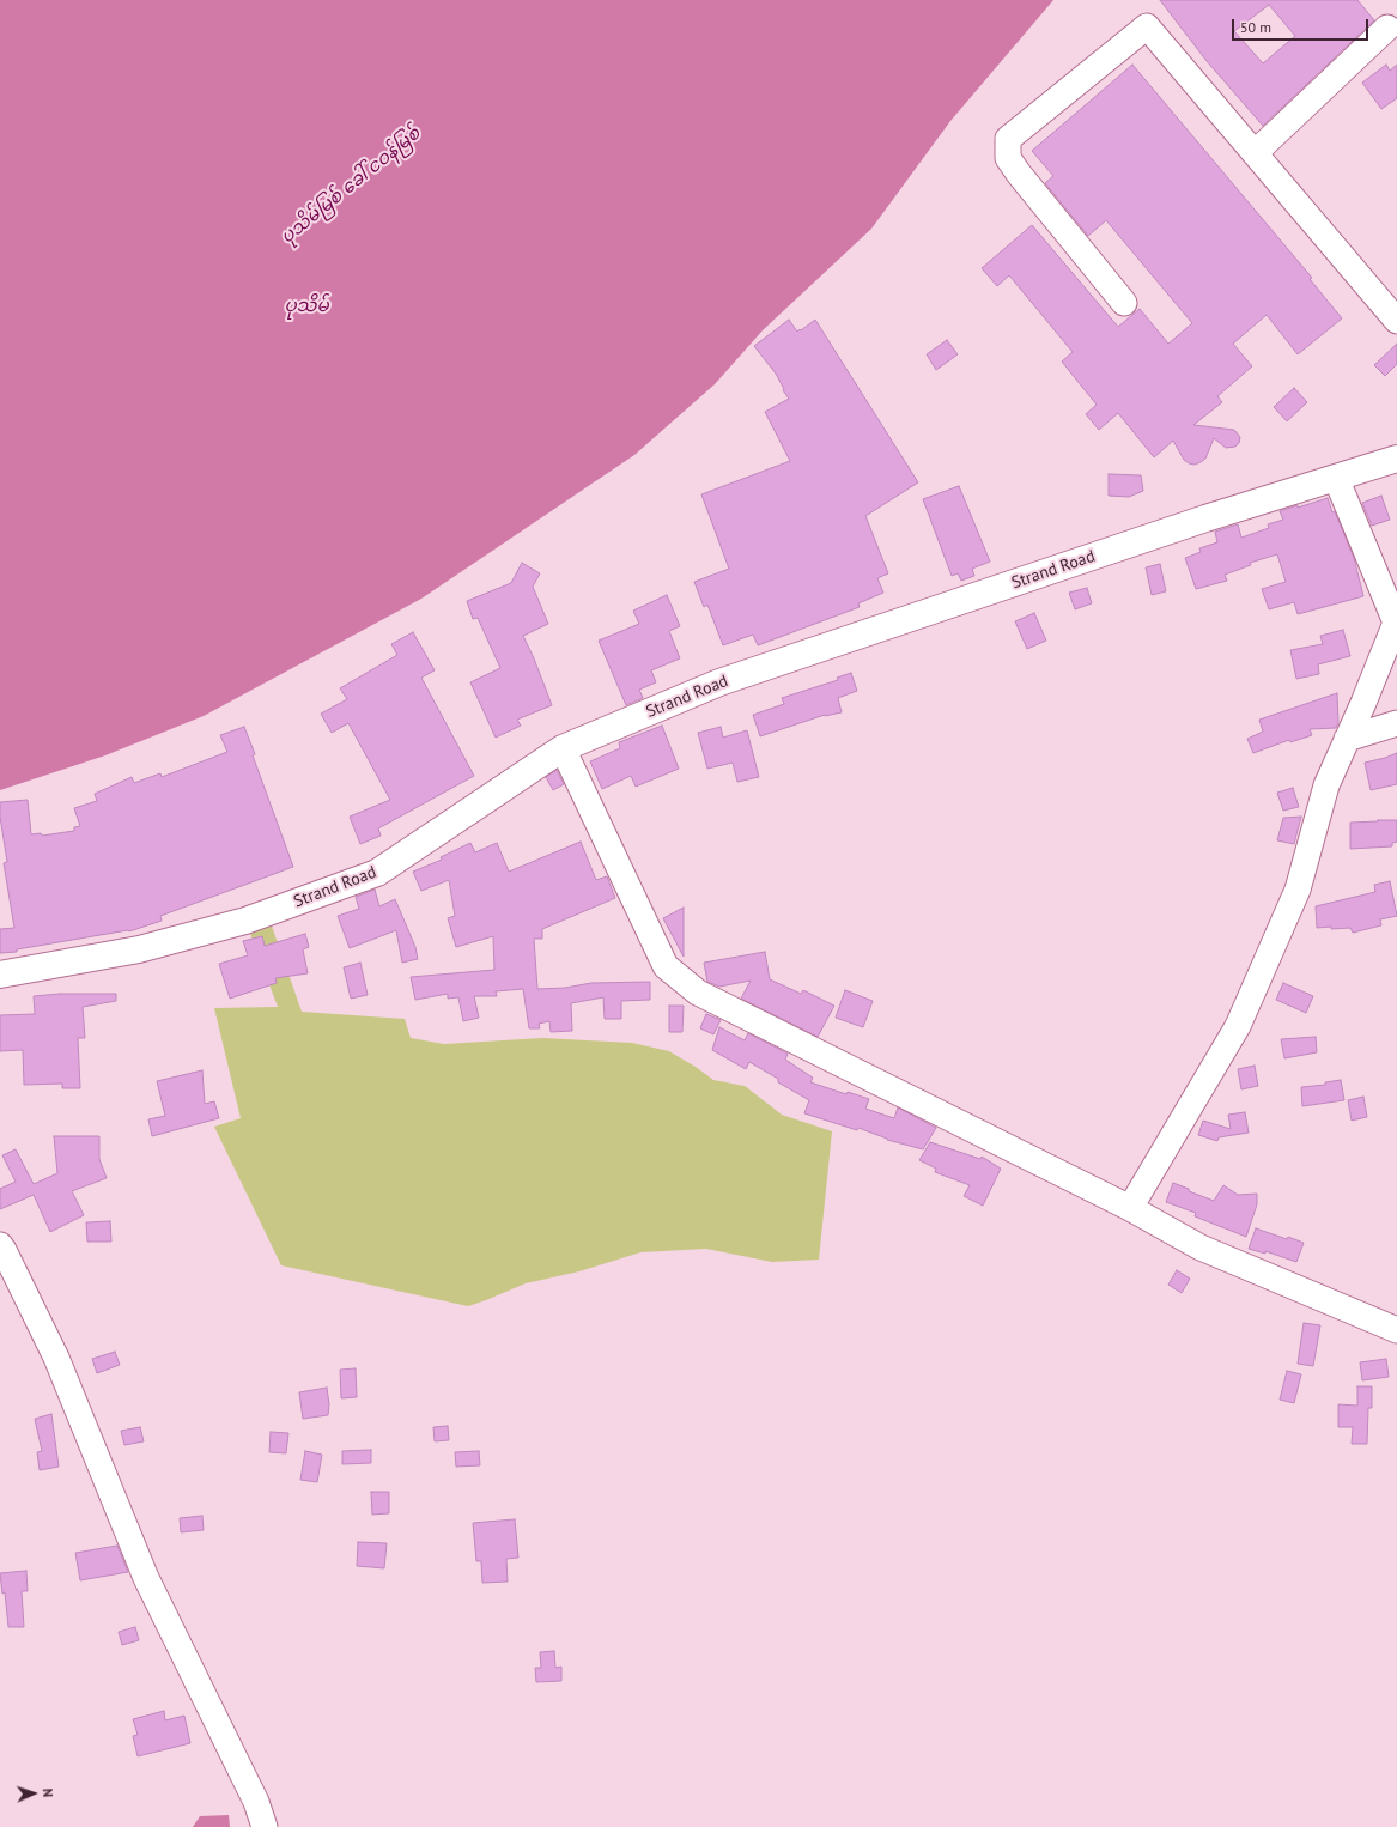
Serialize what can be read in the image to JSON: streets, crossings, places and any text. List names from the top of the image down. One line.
{"streets":{"main road":["Strand Road"]},"water":["ပုသိမ်မြစ် ခေါ် ငဝန်မြစ်","ပုသိမ်"],"scale_bar":"50 m","north":"right"}
